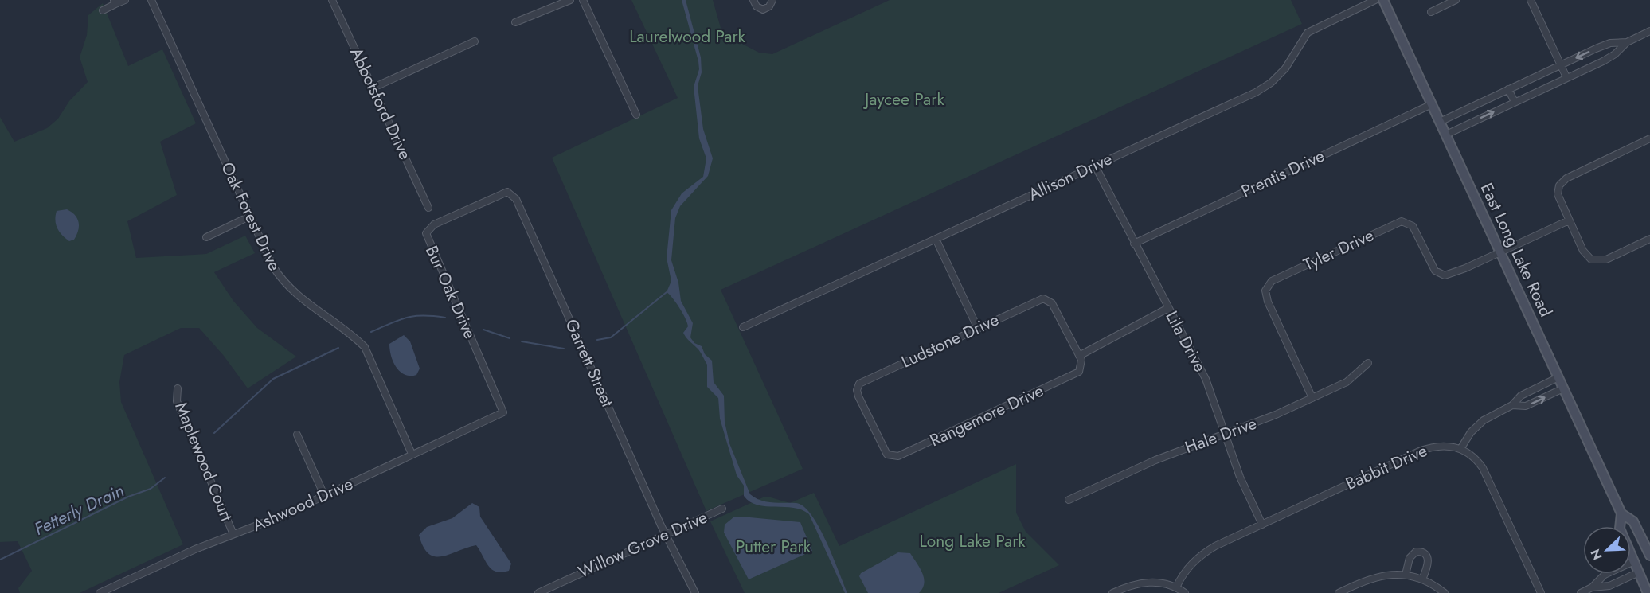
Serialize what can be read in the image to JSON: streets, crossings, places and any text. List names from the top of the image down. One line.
{"streets":{"main road":["East Long Lake Road"],"street":["Abbotsford Drive","Prentis Drive","Allison Drive","Oak Forest Drive","Tyler Drive","Bur Oak Drive","Ludstone Drive","Lila Drive","Garrett Street","Rangemore Drive","Hale Drive","Maplewood Court","Babbit Drive","Ashwood Drive","Willow Grove Drive"]},"crossings":[["Prentis Drive","East Long Lake Road"],["Prentis Drive","Lila Drive"],["Allison Drive","Lila Drive"],["Oak Forest Drive","Ashwood Drive"],["Tyler Drive","East Long Lake Road"],["Tyler Drive","Hale Drive"],["Bur Oak Drive","Garrett Street"],["Bur Oak Drive","Ashwood Drive"],["Ludstone Drive","Rangemore Drive"],["Lila Drive","Hale Drive"],["Lila Drive","Babbit Drive"],["Garrett Street","Willow Grove Drive"],["Maplewood Court","Ashwood Drive"]],"water":["Fetterly Drain"],"parks":["Laurelwood Park","Jaycee Park","Long Lake Park","Putter Park"],"north":"bottom left"}
